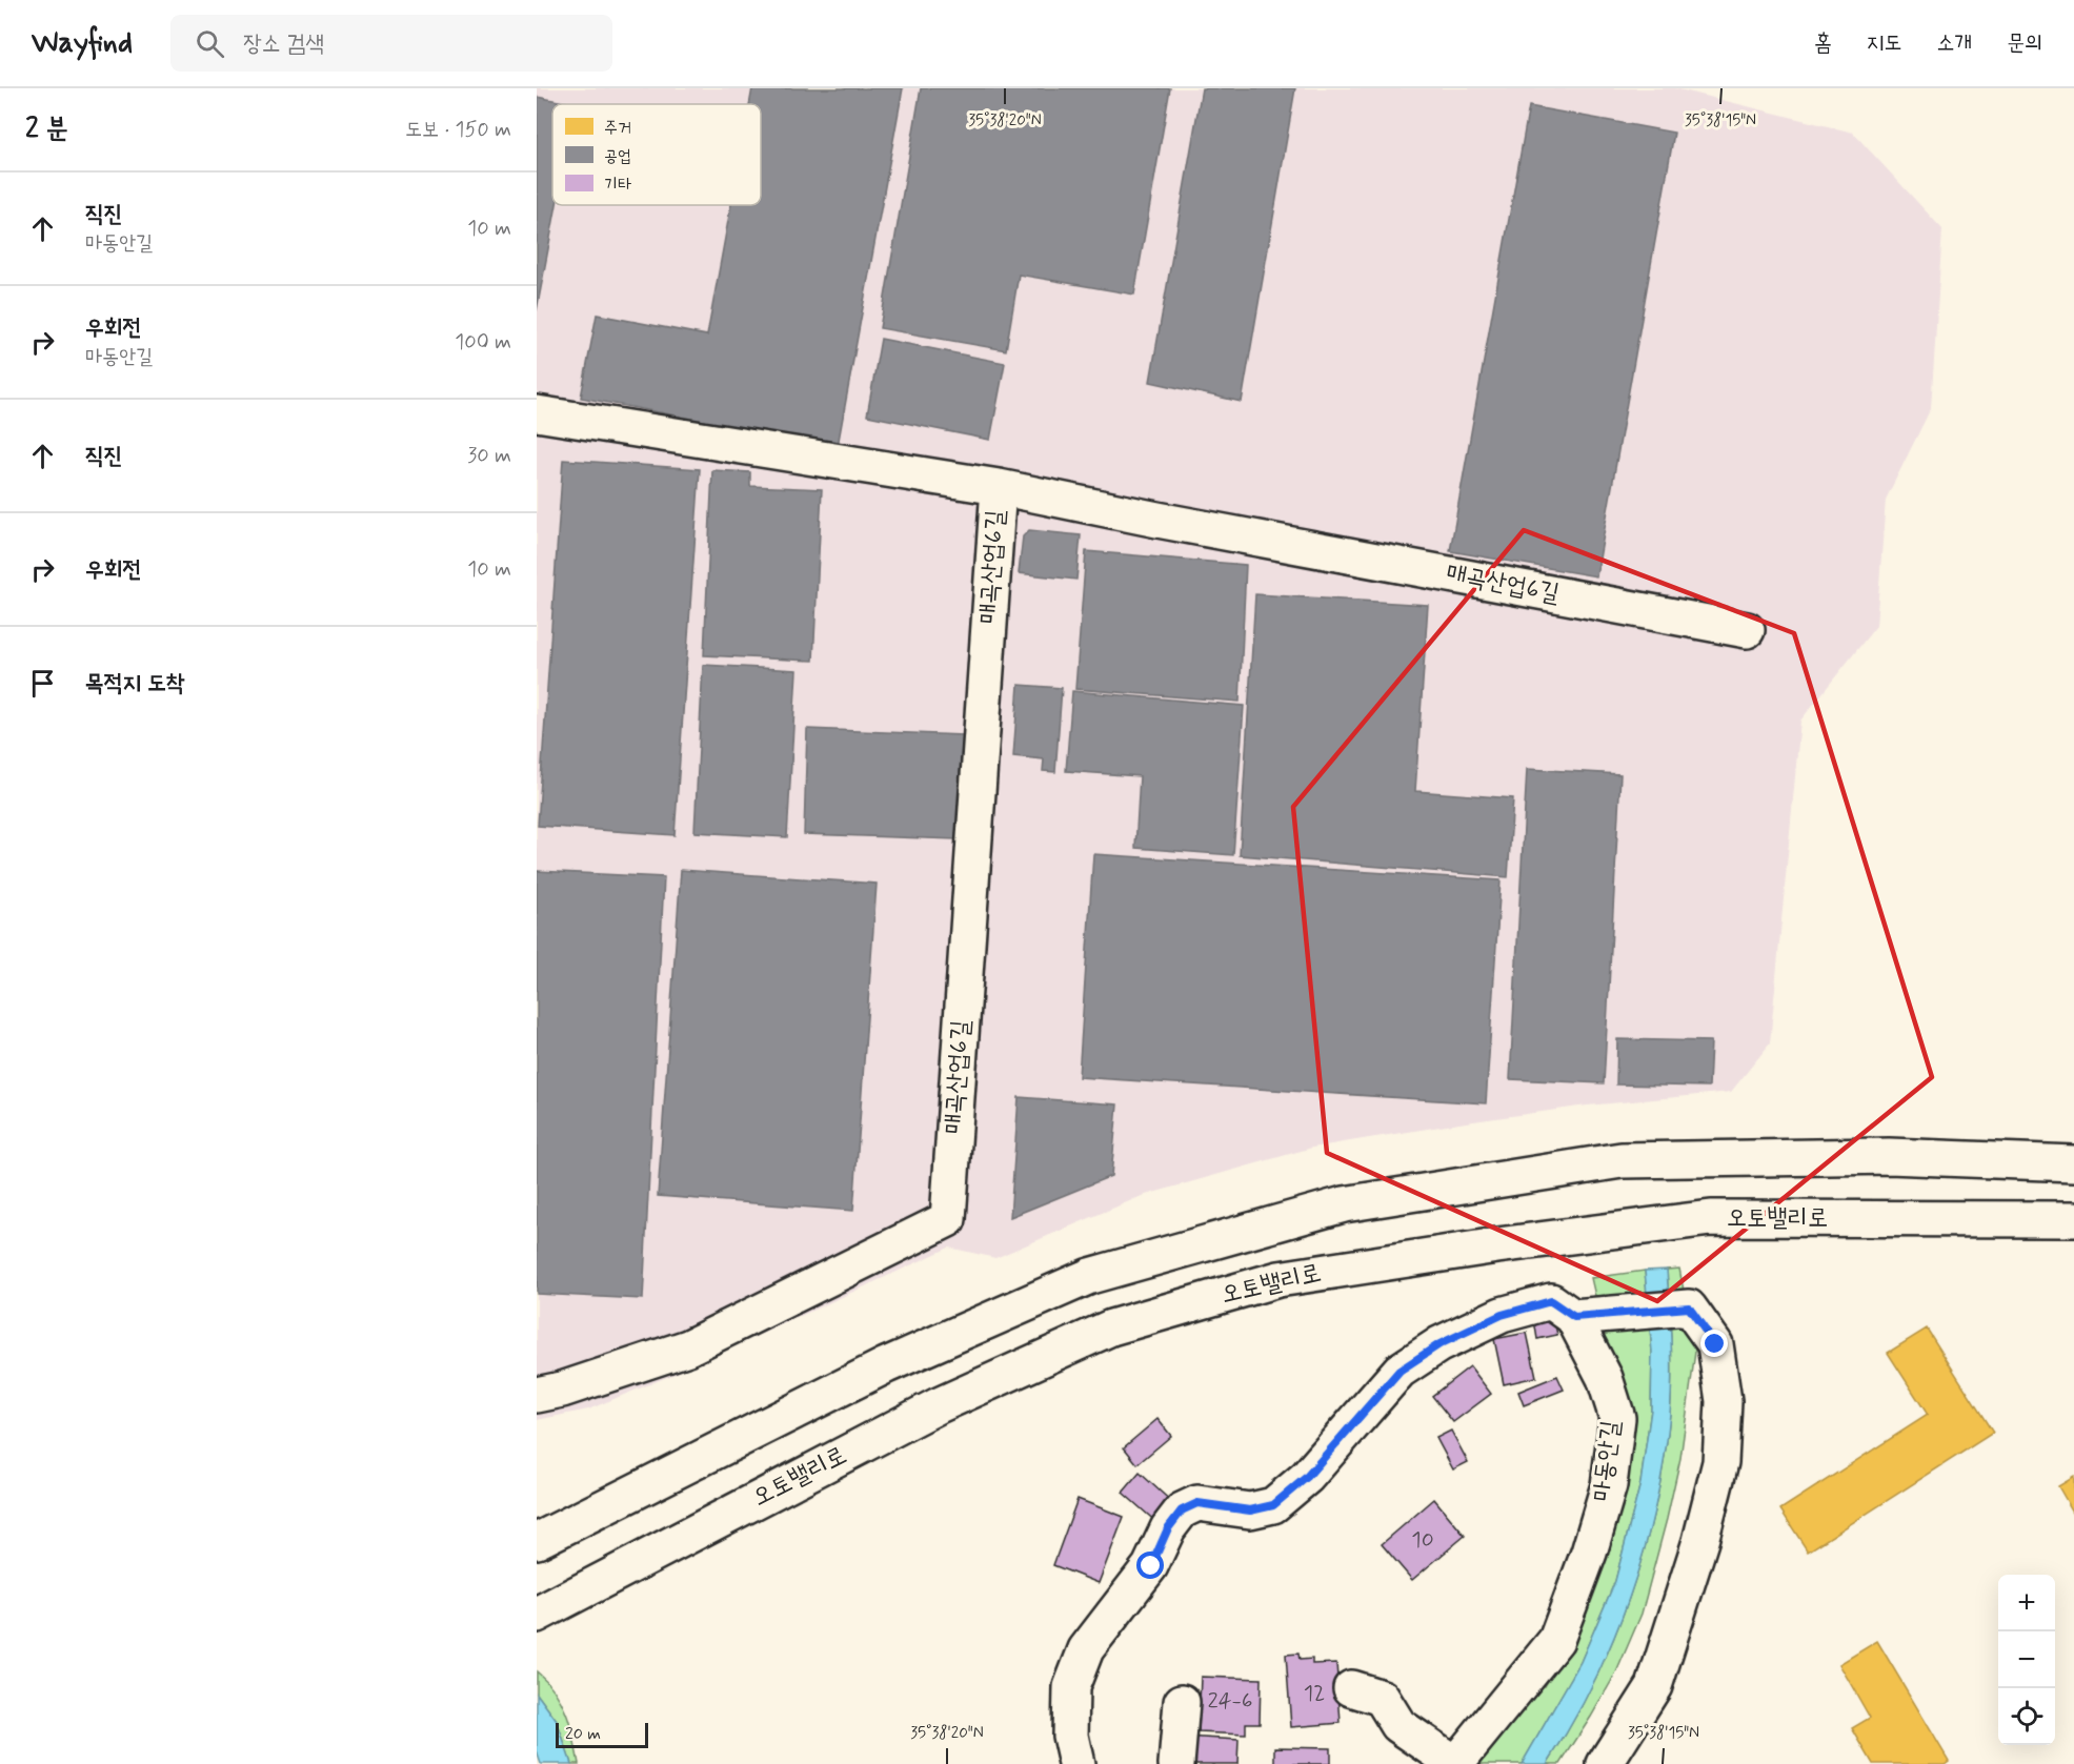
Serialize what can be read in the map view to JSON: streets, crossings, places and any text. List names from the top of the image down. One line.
{"streets":{"main road":["매곡산업6길","오토밸리로","마동안길"]},"house_numbers":["10","12","24-6"],"legend":["주거","공업","기타"],"scale_bar":"20 m","page":{"header":"Wayfind","search":"장소 검색","nav":["홈","지도","소개","문의"],"heading":["2 분","도보 · 150 m"],"list":[["직진","마동안길","10 m"],["우회전","마동안길","100 m"],["직진","30 m"],["우회전","10 m"],"목적지 도착"],"map_buttons":["+","−"],"scale":"20 m"},"coordinates":["35°38'20\"N","35°38'15\"N"]}
